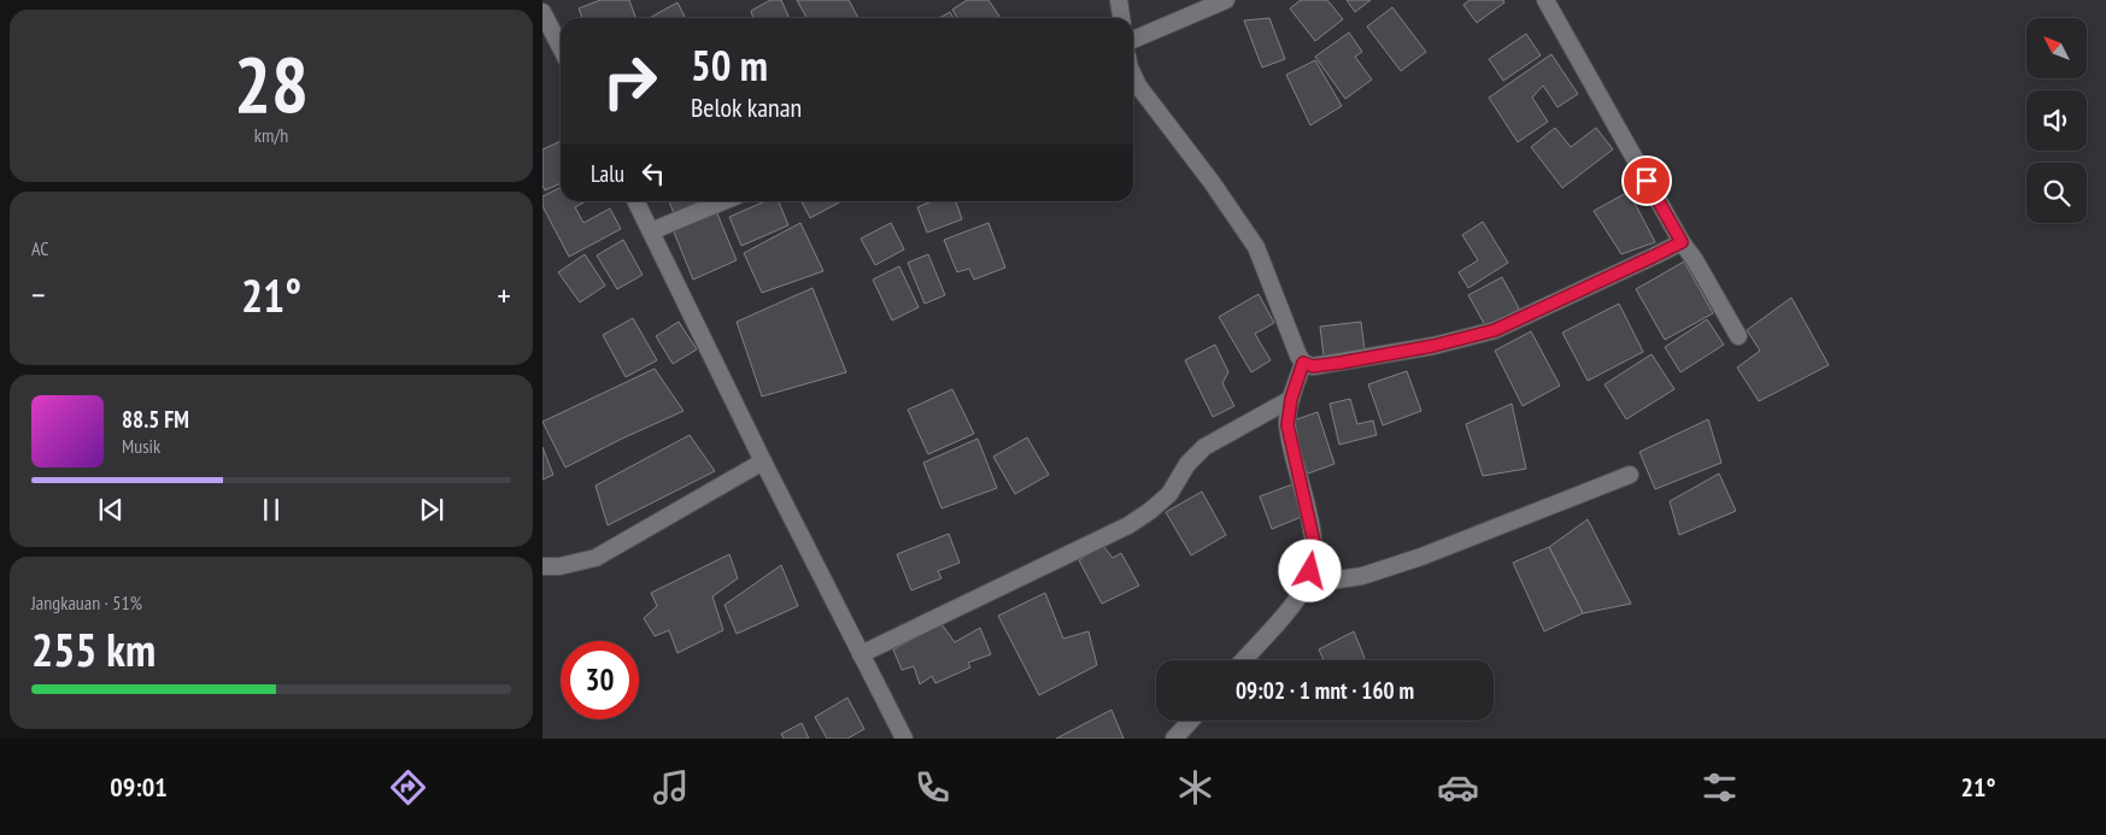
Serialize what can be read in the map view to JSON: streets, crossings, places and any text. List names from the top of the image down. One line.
{"north":"top left","page":{"tile":[["28","km/h"],"AC",["Jangkauan · 51%","255 km"]],"turn":["50 m","Belok kanan"],"then":"Lalu","heat":["−","21°","+"],"song":["88.5 FM","Musik"],"limit":"30","trip":"09:02 · 1 mnt · 160 m","tabs":["09:01","21°"]}}
